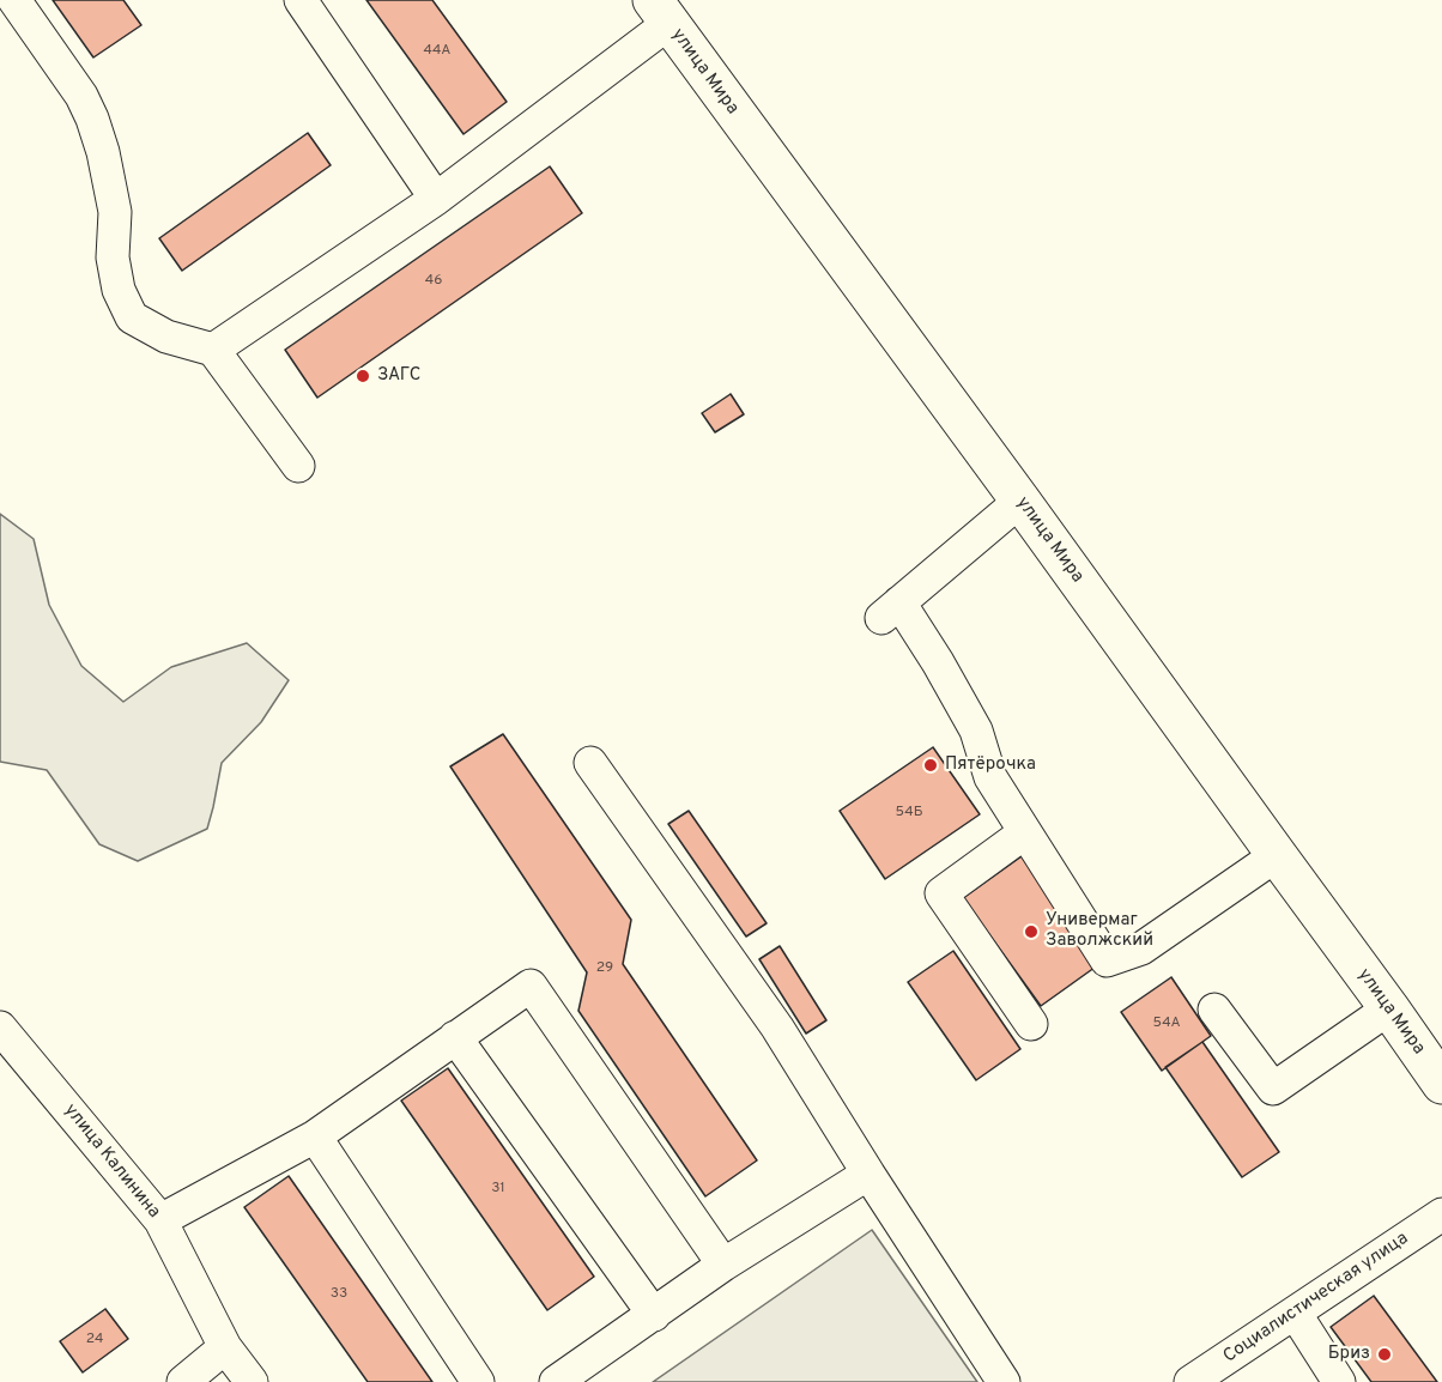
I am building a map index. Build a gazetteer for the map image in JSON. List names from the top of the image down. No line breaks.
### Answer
{"streets":{"main road":["улица Мира"],"street":["улица Калинина","Социалистическая улица"]},"places":["ЗАГС","Пятёрочка","Универмаг Заволжский","Бриз"],"house_numbers":["44А","46","54Б","29","54А","31","33","24"]}
